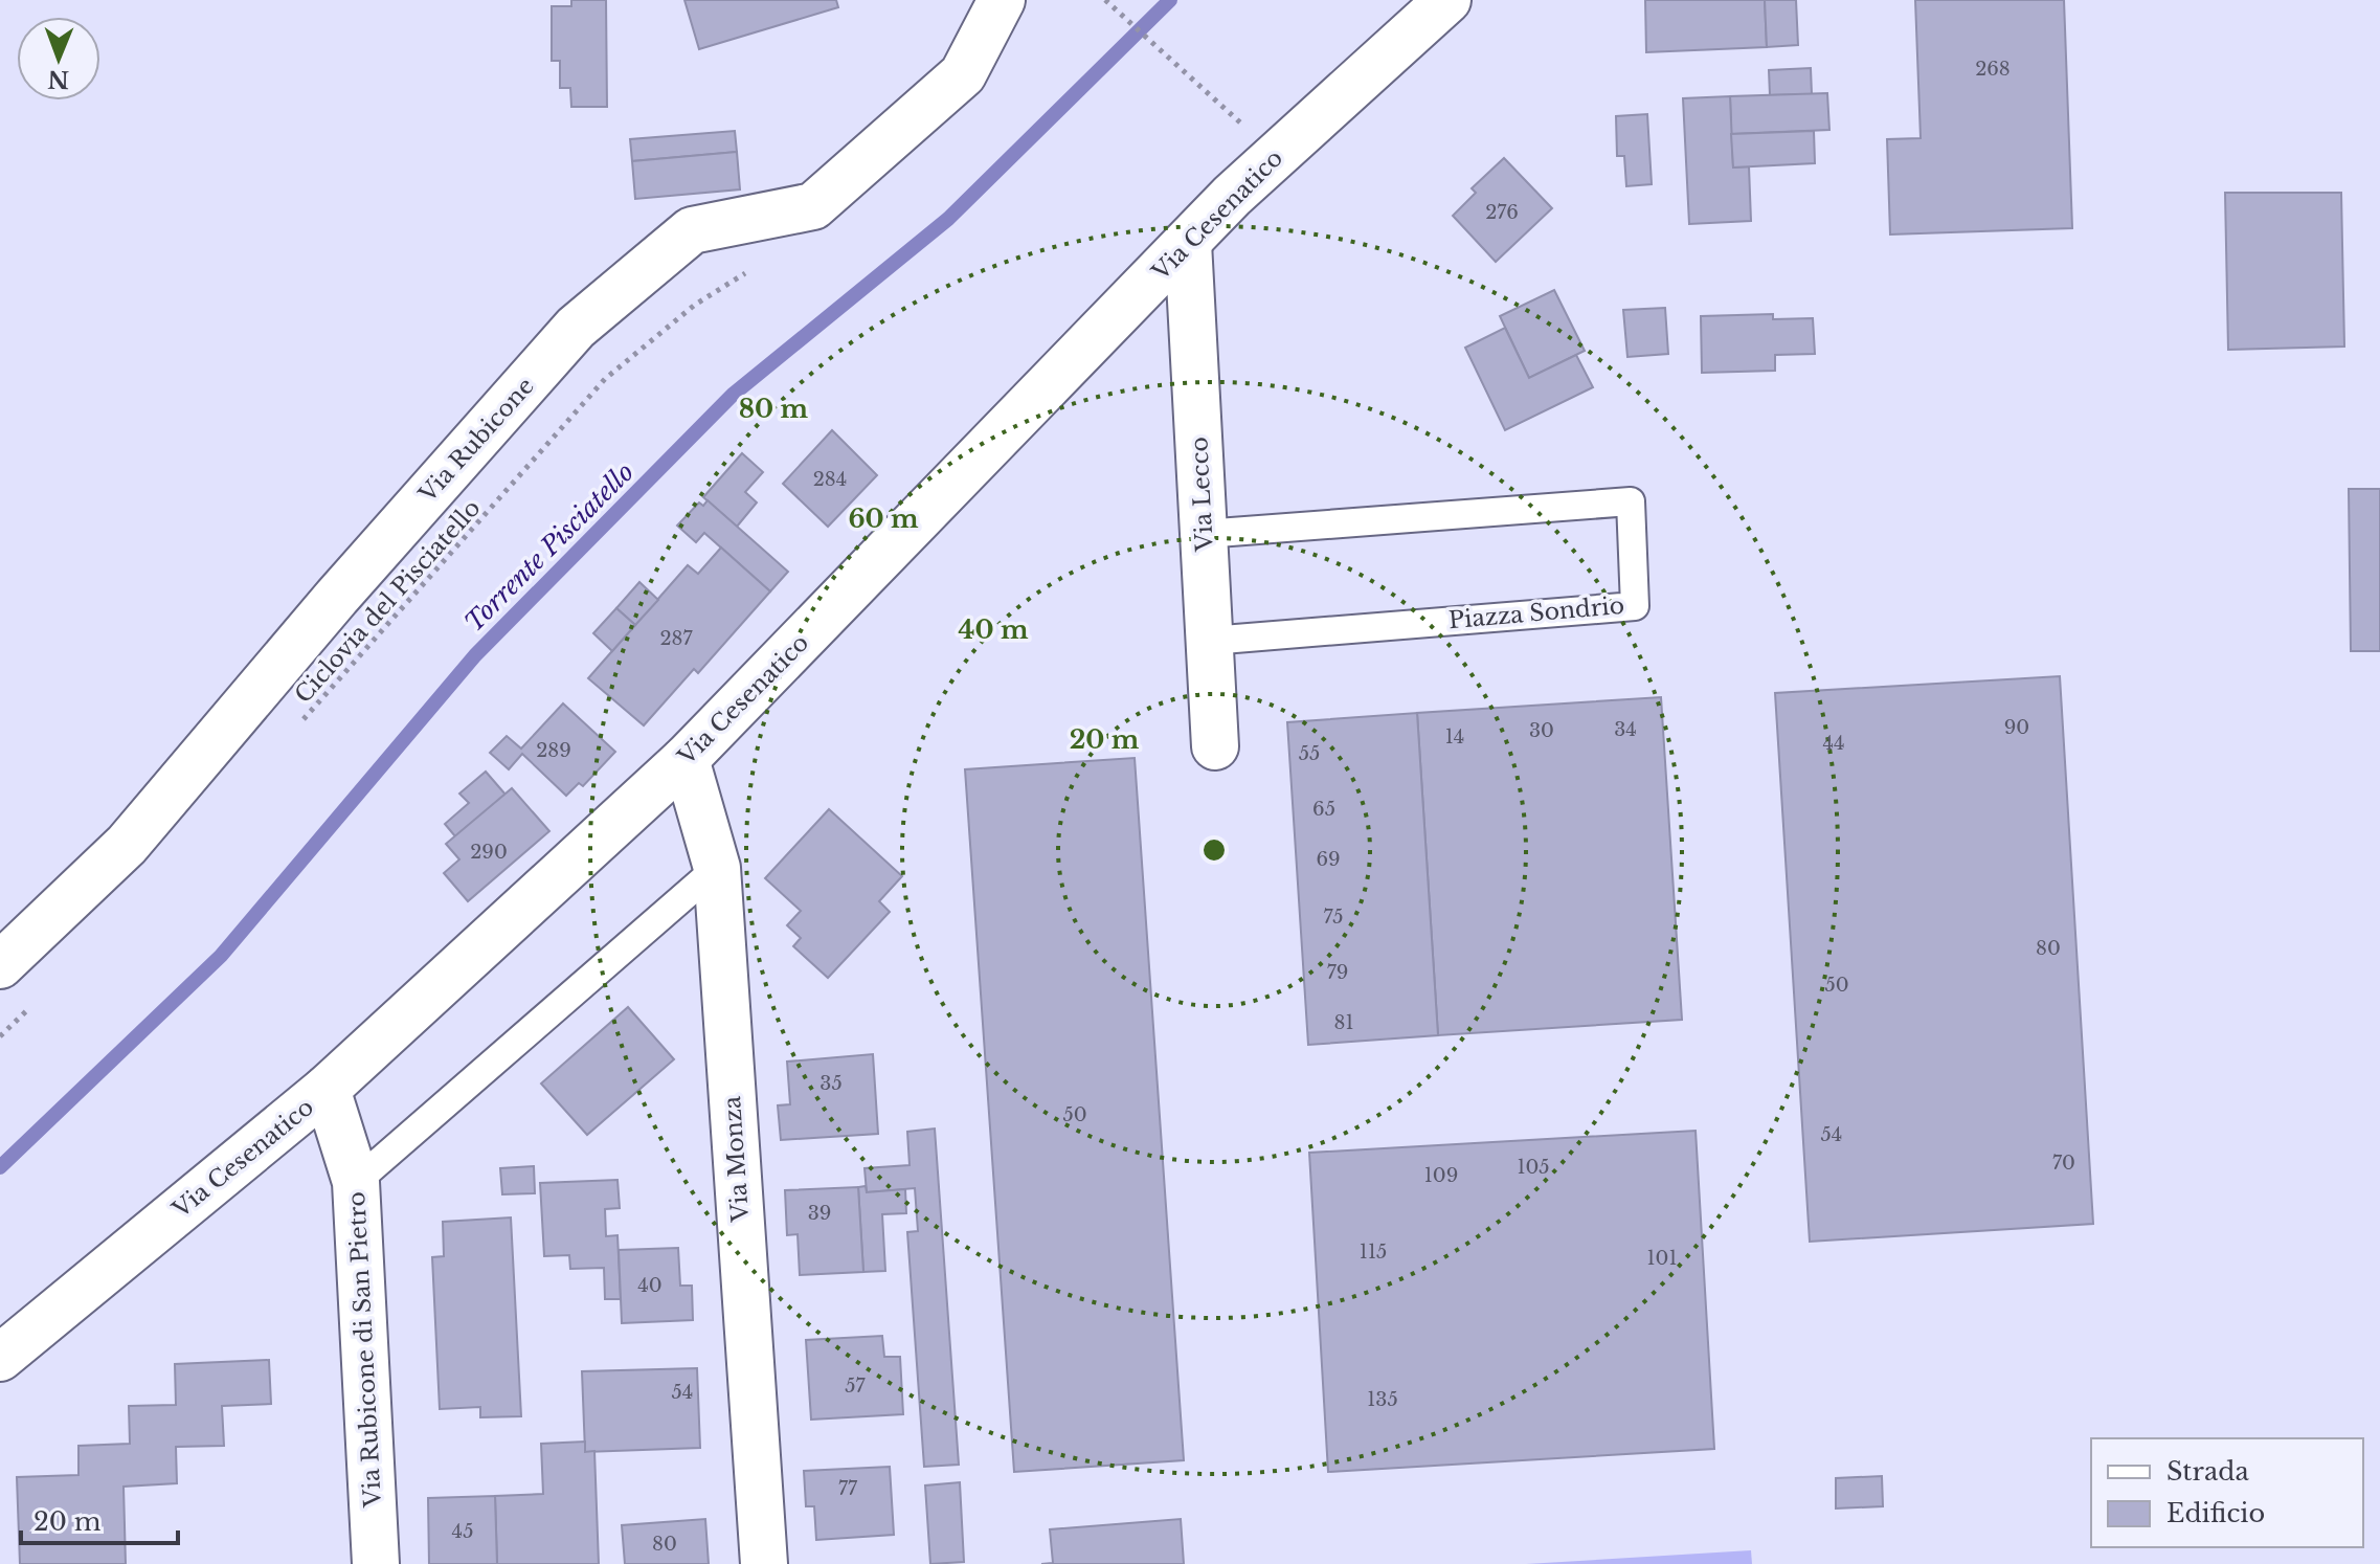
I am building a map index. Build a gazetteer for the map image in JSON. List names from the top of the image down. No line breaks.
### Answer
{"streets":{"street":["Via Cesenatico","Via Rubicone","Via Lecco","Via Monza","Via Rubicone di San Pietro"],"lane":["Piazza Sondrio"],"path":["Ciclovia del Pisciatello"]},"crossings":[["Via Cesenatico","Via Lecco"],["Via Cesenatico","Via Monza"],["Via Cesenatico","Via Rubicone di San Pietro"],["Via Lecco","Piazza Sondrio"]],"water":["Torrente Pisciatello"],"house_numbers":["268","276","284","287","90","34","30","14","44","289","55","65","290","69","75","80","79","50","81","35","50","54","70","105","109","39","115","101","40","57","54","135","77","45","80"],"legend":["Strada","Edificio"],"scale_bar":"20 m","north":"bottom","rings":["80 m","60 m","40 m","20 m"]}
